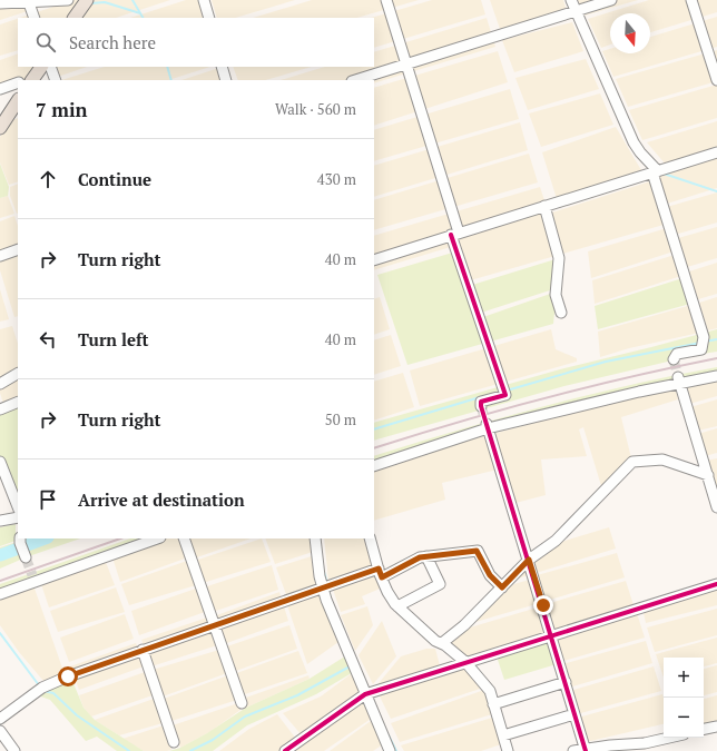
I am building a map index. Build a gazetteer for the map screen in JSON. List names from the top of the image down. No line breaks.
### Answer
{"north":"bottom","page":{"search":"Search here","heading":["7 min","Walk · 560 m"],"list":[["Continue","430 m"],["Turn right","40 m"],["Turn left","40 m"],["Turn right","50 m"],"Arrive at destination"],"map_buttons":["+","−"]}}
